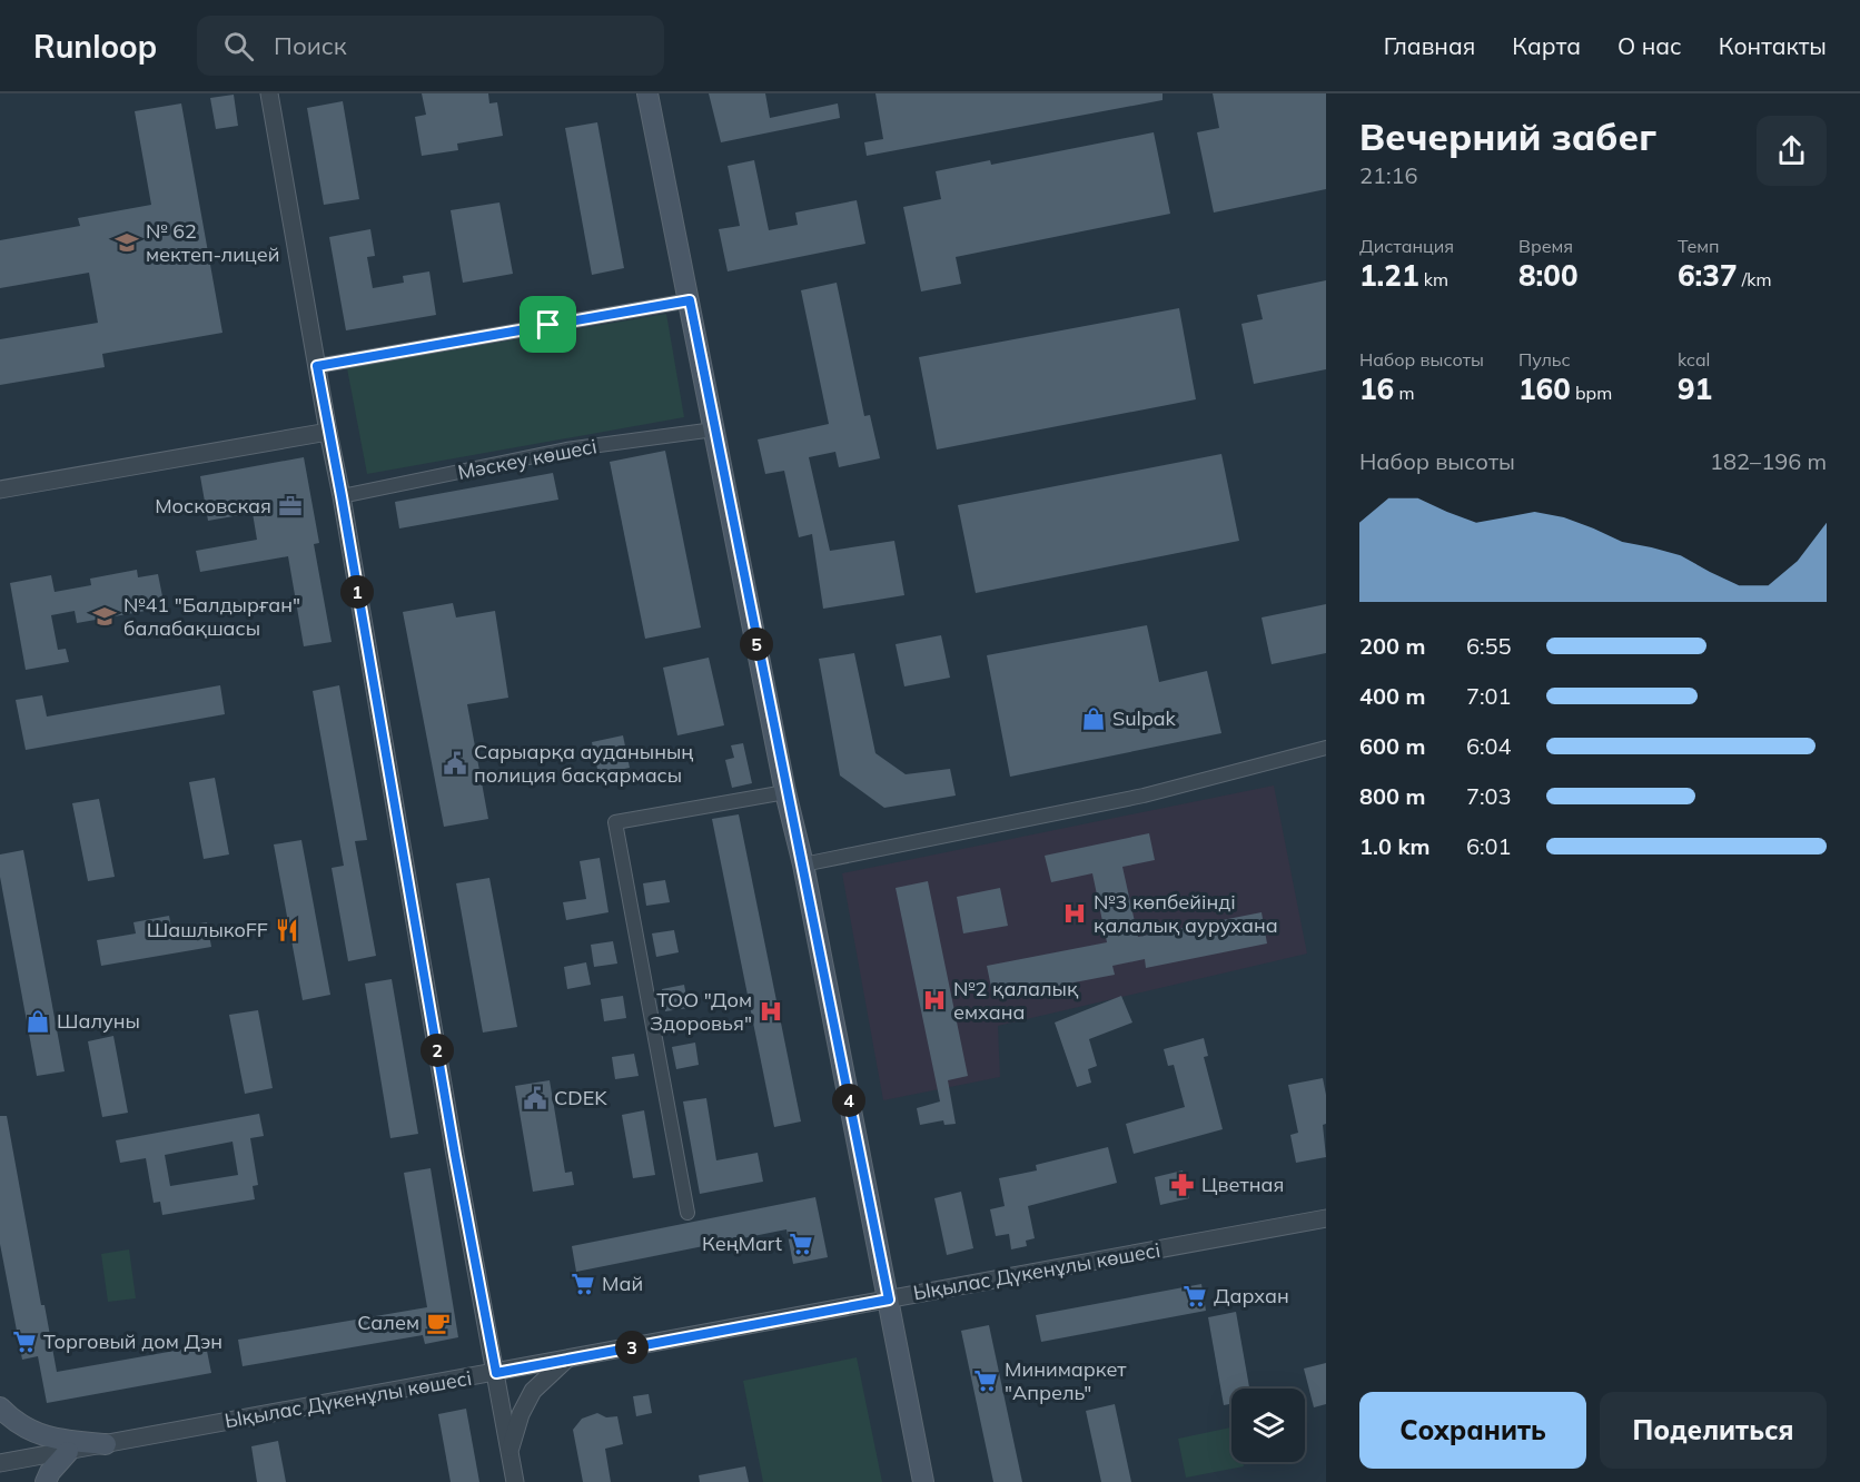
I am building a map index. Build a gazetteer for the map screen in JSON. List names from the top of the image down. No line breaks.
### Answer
{"streets":{"street":["Мәскеу көшесі","Ықылас Дүкенұлы көшесі"]},"places":{"school or university":["№ 62 мектеп-лицей","№41 \"Балдырған\" балабақшасы"],"office":["Московская"],"shop":["Sulpak","Шалуны"],"public building":["Сарыарқа ауданының полиция басқармасы","CDEK"],"hospital":["№3 көпбейінді қалалық аурухана","№2 қалалық емхана","ТОО \"Дом Здоровья\""],"restaurant":["ШашлыкoFF"],"pharmacy":["Цветная"],"supermarket":["КеңMart","Май","Дархан","Торговый дом Дэн","Минимаркет \"Апрель\""],"cafe":["Салем"]},"page":{"header":"Runloop","search":"Поиск","nav":["Главная","Карта","О нас","Контакты"],"heading":["Вечерний забег","21:16"],"stats":[["Дистанция","1.21 km"],["Время","8:00"],["Темп","6:37 /km"],["Набор высоты","16 m"],["Пульс","160 bpm"],["kcal","91"]],"chart":["Набор высоты","182–196 m"],"pins":["1","5","2","4","3"],"list":[{"name":"200 m","note":"6:55"},{"name":"400 m","note":"7:01"},{"name":"600 m","note":"6:04"},{"name":"800 m","note":"7:03"},{"name":"1.0 km","note":"6:01"}],"buttons":["Сохранить","Поделиться"]}}
